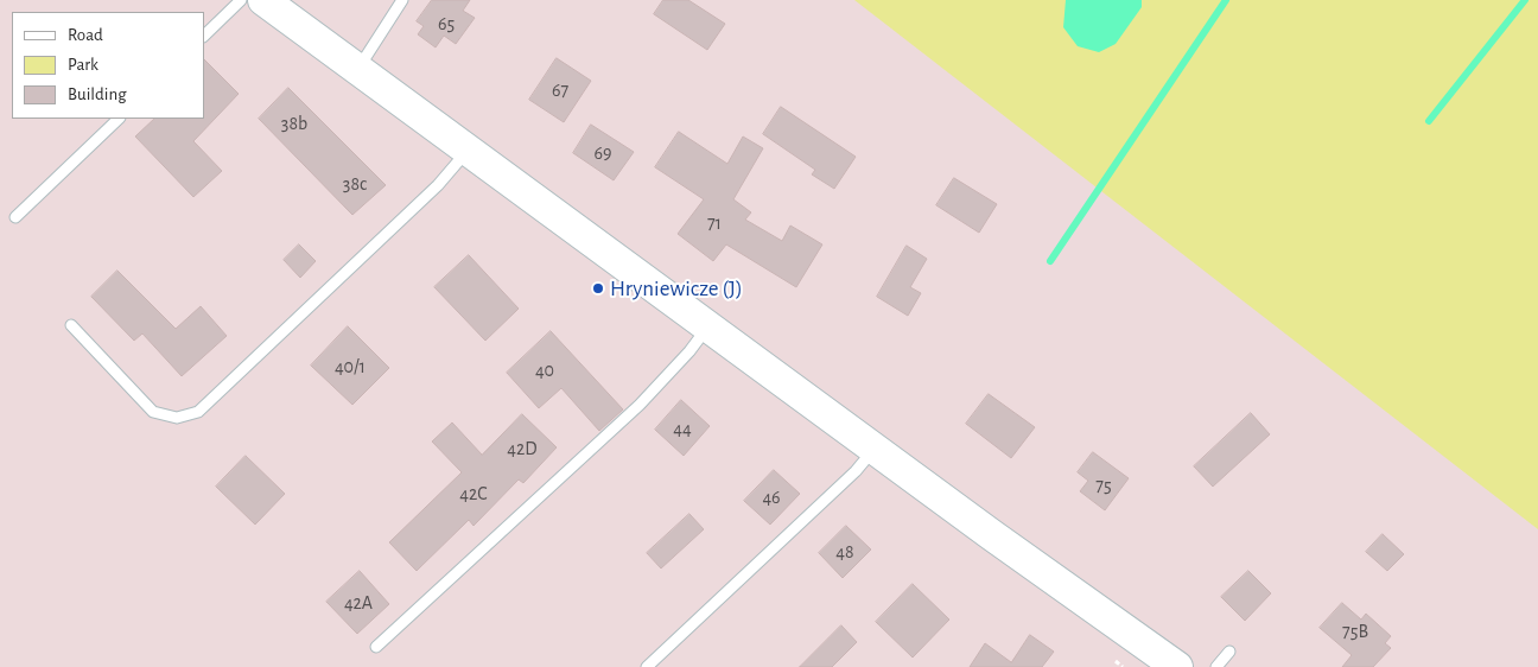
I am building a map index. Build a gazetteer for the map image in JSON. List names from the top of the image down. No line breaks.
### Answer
{"places":["Hryniewicze (J)"],"house_numbers":["65","67","38b","69","38c","71","40/1","40","44","42D","75","42C","46","48","42A","75B"],"legend":["Road","Park","Building"]}
